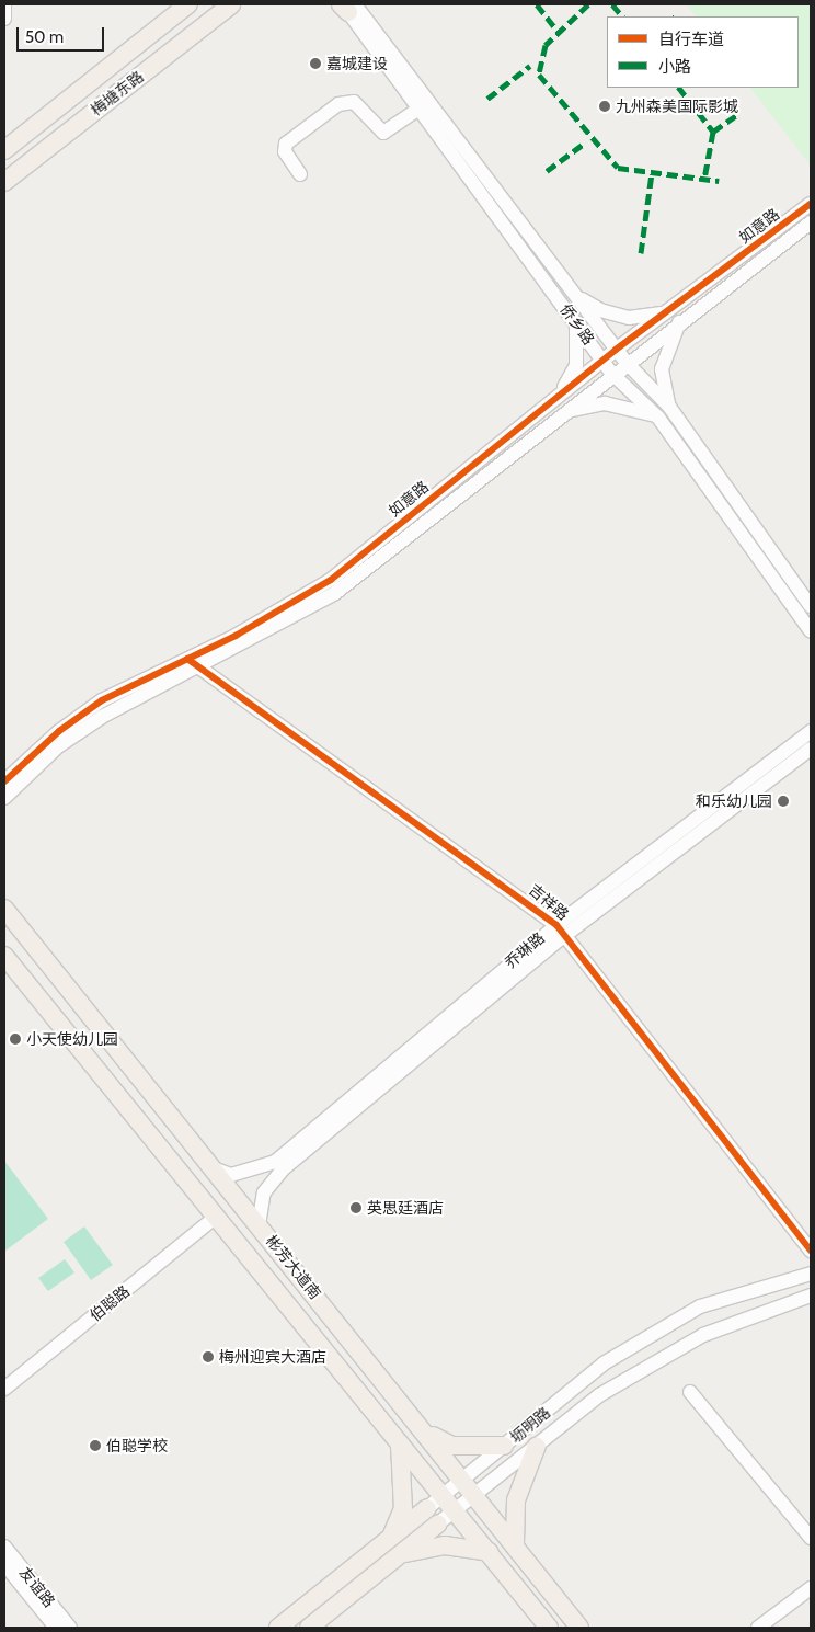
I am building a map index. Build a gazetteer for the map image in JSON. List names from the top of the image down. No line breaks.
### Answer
{"streets":{"main road":["梅塘东路","彬芳大道南","坜明路"],"street":["如意路","侨乡路","吉祥路","乔琳路","伯聪路","友谊路"]},"crossings":[["如意路","侨乡路"],["如意路","吉祥路"],["吉祥路","乔琳路"],["彬芳大道南","伯聪路"],["彬芳大道南","坜明路"]],"places":["嘉城建设","九州森美国际影城","和乐幼儿园","小天使幼儿园","英思廷酒店","梅州迎宾大酒店","伯聪学校"],"legend":["自行车道","小路"],"scale_bar":"50 m"}
